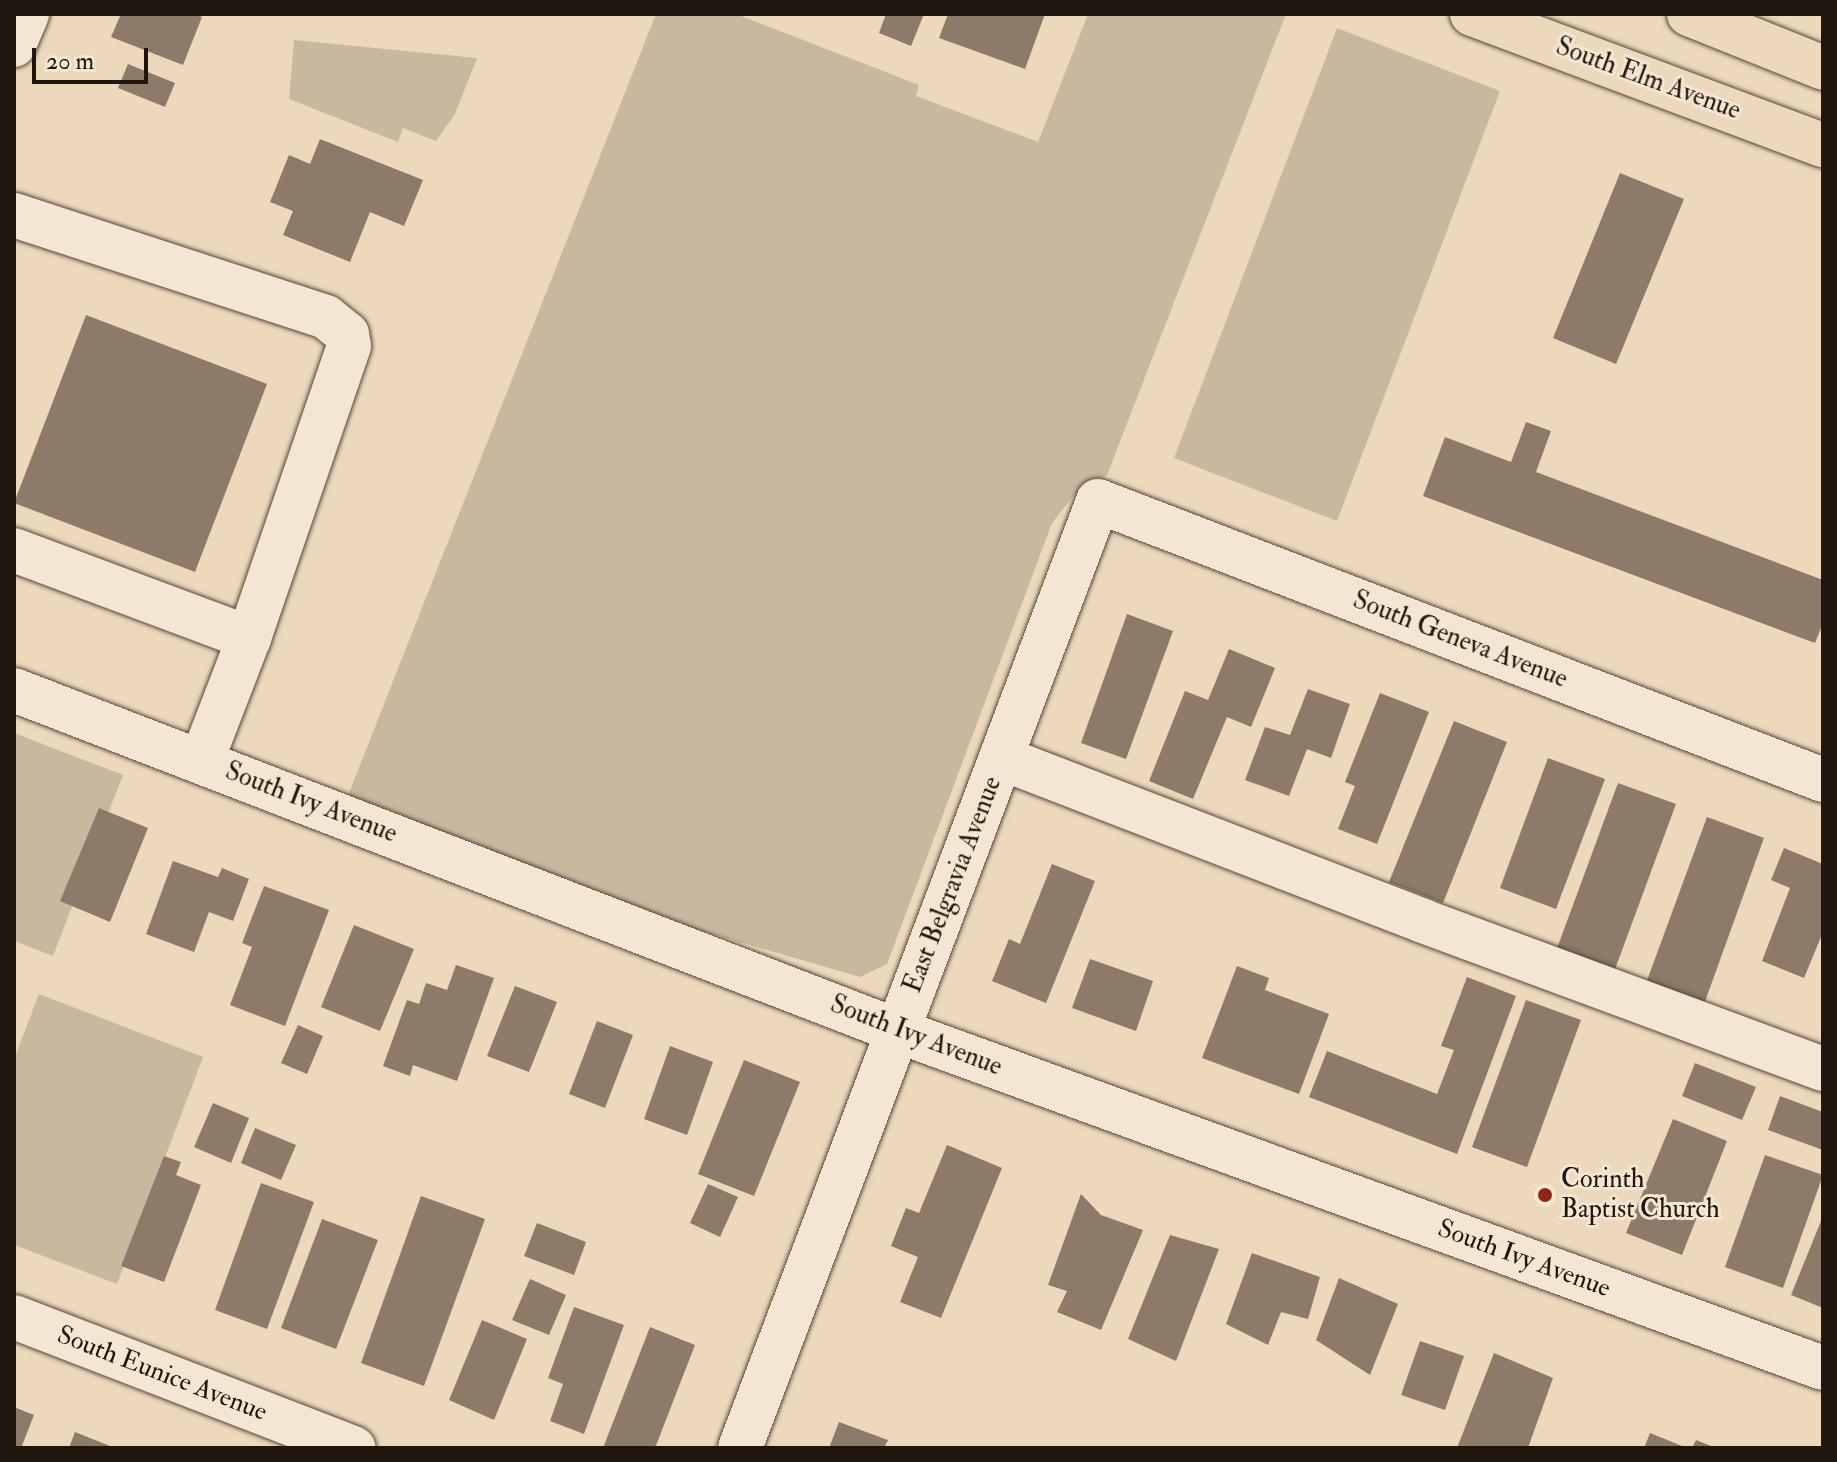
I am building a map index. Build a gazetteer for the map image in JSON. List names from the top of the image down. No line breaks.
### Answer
{"streets":{"main road":["South Elm Avenue"],"street":["South Geneva Avenue","South Ivy Avenue","East Belgravia Avenue","South Eunice Avenue"]},"crossings":[["South Geneva Avenue","East Belgravia Avenue"],["South Ivy Avenue","East Belgravia Avenue"]],"places":["Corinth Baptist Church"],"scale_bar":"20 m"}
